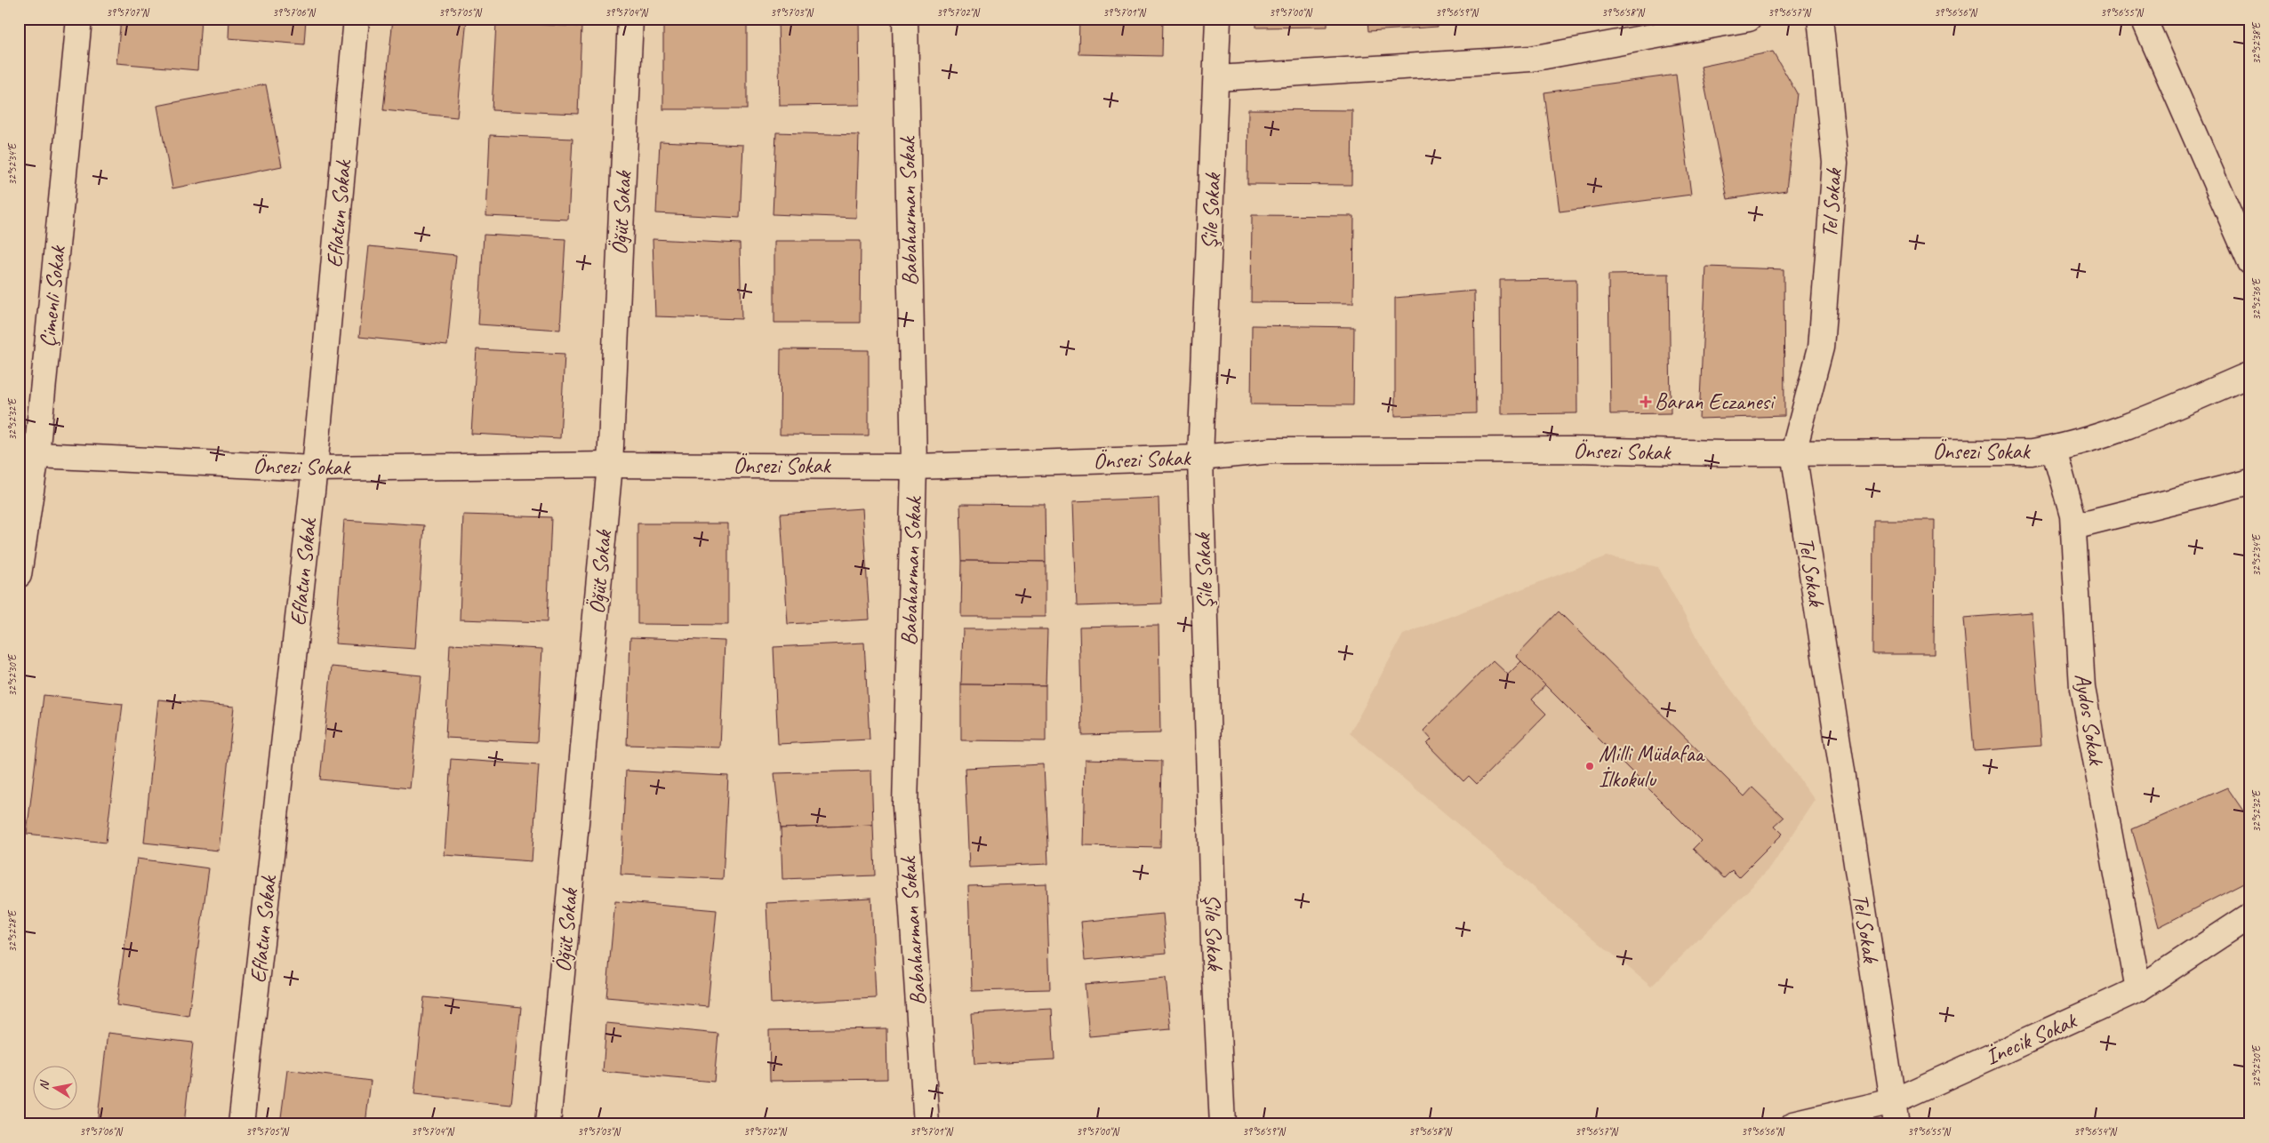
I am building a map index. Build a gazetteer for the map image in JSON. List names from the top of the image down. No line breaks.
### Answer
{"streets":{"street":["Tel Sokak","Babaharman Sokak","Şile Sokak","Öğüt Sokak","Eflatun Sokak","Çimenli Sokak","Önsezi Sokak","Aydos Sokak","İnecik Sokak"]},"crossings":[["Tel Sokak","Önsezi Sokak"],["Tel Sokak","İnecik Sokak"],["Babaharman Sokak","Önsezi Sokak"],["Şile Sokak","Önsezi Sokak"],["Öğüt Sokak","Önsezi Sokak"],["Eflatun Sokak","Önsezi Sokak"],["Çimenli Sokak","Önsezi Sokak"],["Önsezi Sokak","Aydos Sokak"],["Aydos Sokak","İnecik Sokak"]],"places":{"health":["Baran Eczanesi"],"other":["Milli Müdafaa İlkokulu"]},"north":"left","coordinates":["39°57'07\"N","39°57'06\"N","39°57'05\"N","39°57'04\"N","39°57'03\"N","39°57'02\"N","39°57'01\"N","39°57'00\"N","39°56'59\"N","39°56'58\"N","39°56'57\"N","39°56'56\"N","39°56'55\"N","32°52'38\"E","32°52'34\"E","32°52'36\"E","32°52'32\"E","32°52'30\"E","32°52'28\"E","39°56'54\"N"]}
